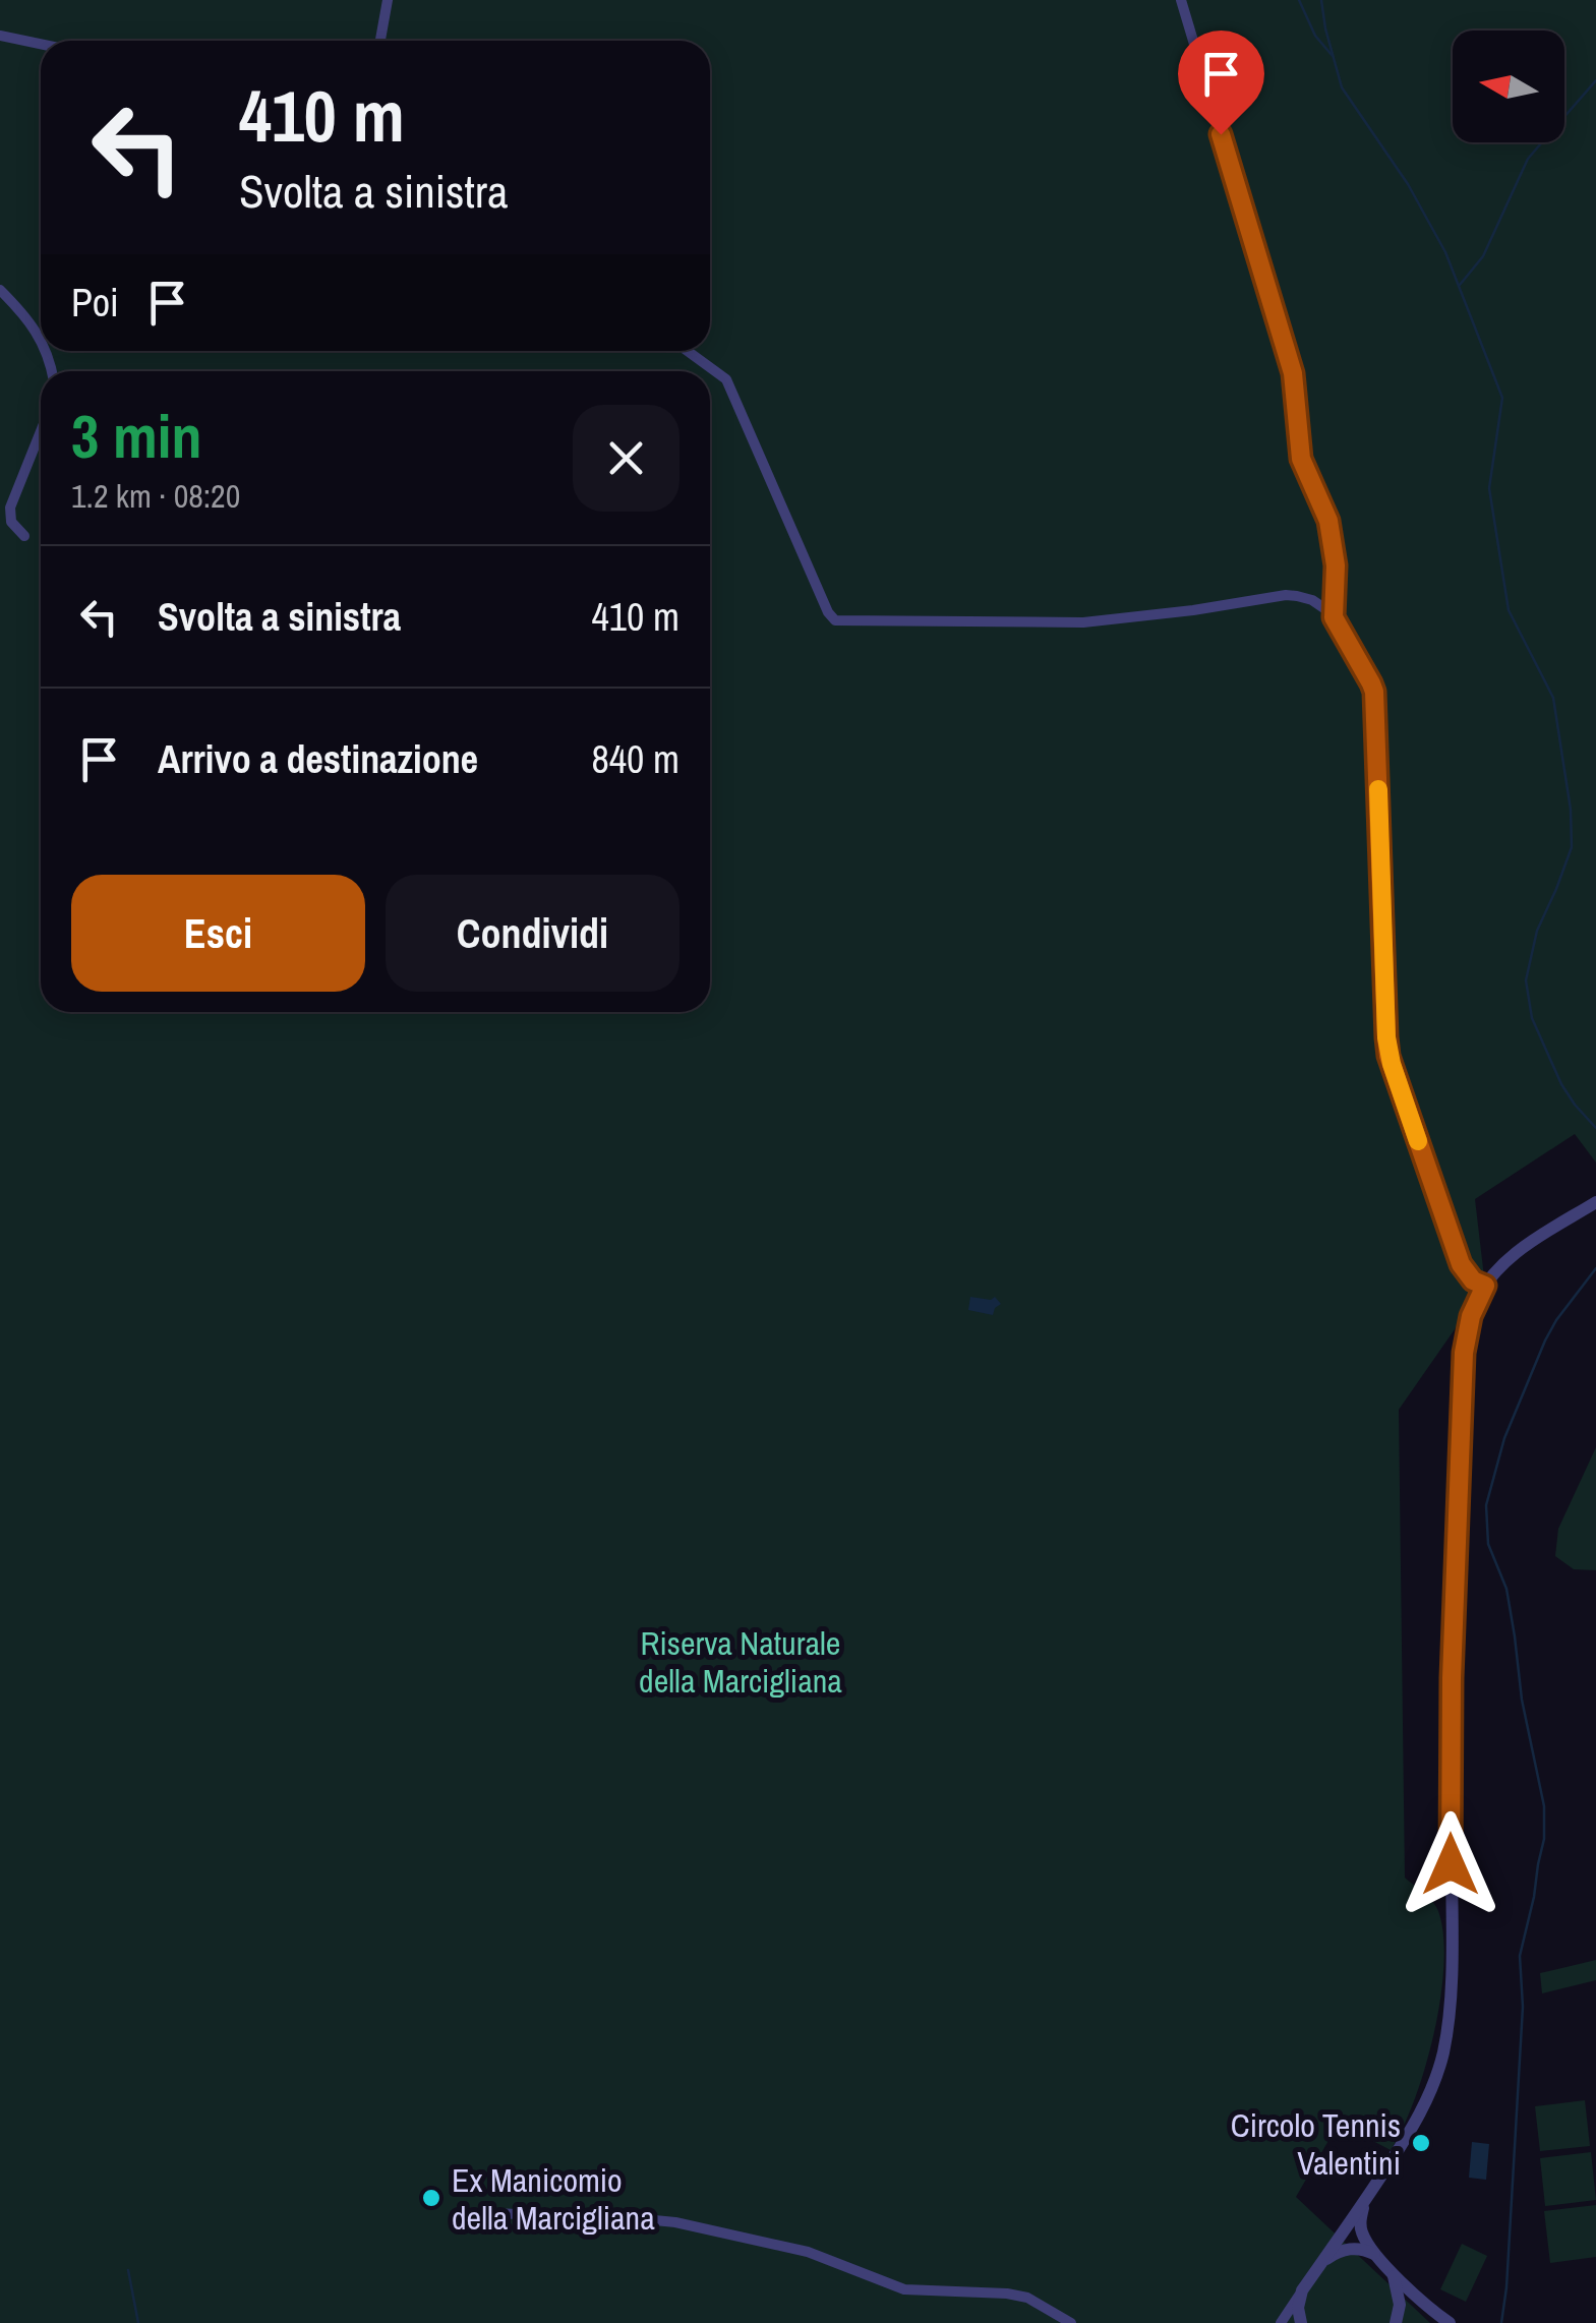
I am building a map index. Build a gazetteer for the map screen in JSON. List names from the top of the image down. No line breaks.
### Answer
{"parks":["Riserva Naturale della Marcigliana"],"places":["Circolo Tennis Valentini","Ex Manicomio della Marcigliana"],"north":"left","page":{"turn":["410 m","Svolta a sinistra"],"then":"Poi","heading":["3 min","1.2 km · 08:20"],"list":[{"name":"Svolta a sinistra","value":"410 m"},{"name":"Arrivo a destinazione","value":"840 m"}],"buttons":["Esci","Condividi"]}}
